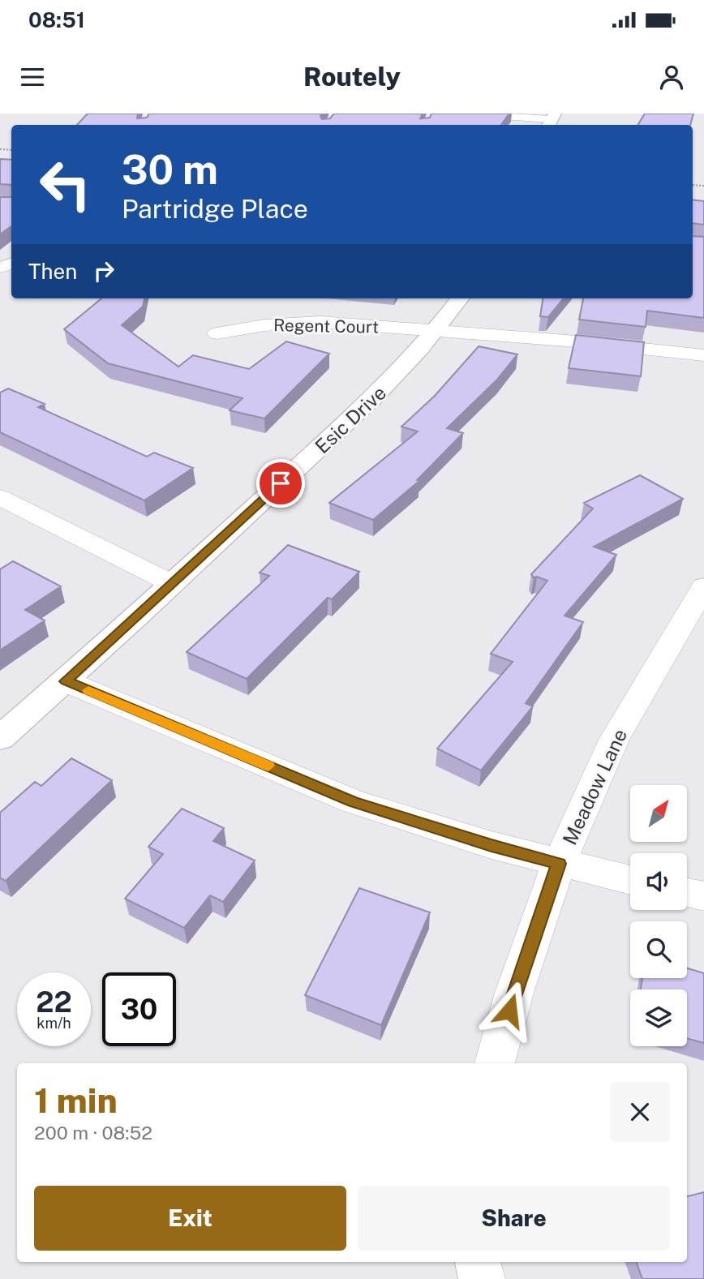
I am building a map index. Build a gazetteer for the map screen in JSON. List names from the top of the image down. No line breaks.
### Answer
{"streets":{"street":["Regent Court","Esic Drive","Meadow Lane"]},"crossings":[["Regent Court","Esic Drive"]],"north":"top right","page":{"status":"08:51","header":"Routely","turn":["30 m","Partridge Place"],"then":"Then","speed":"22 km/h","limit":"30","heading":["1 min","200 m · 08:52"],"buttons":["Exit","Share"]}}
